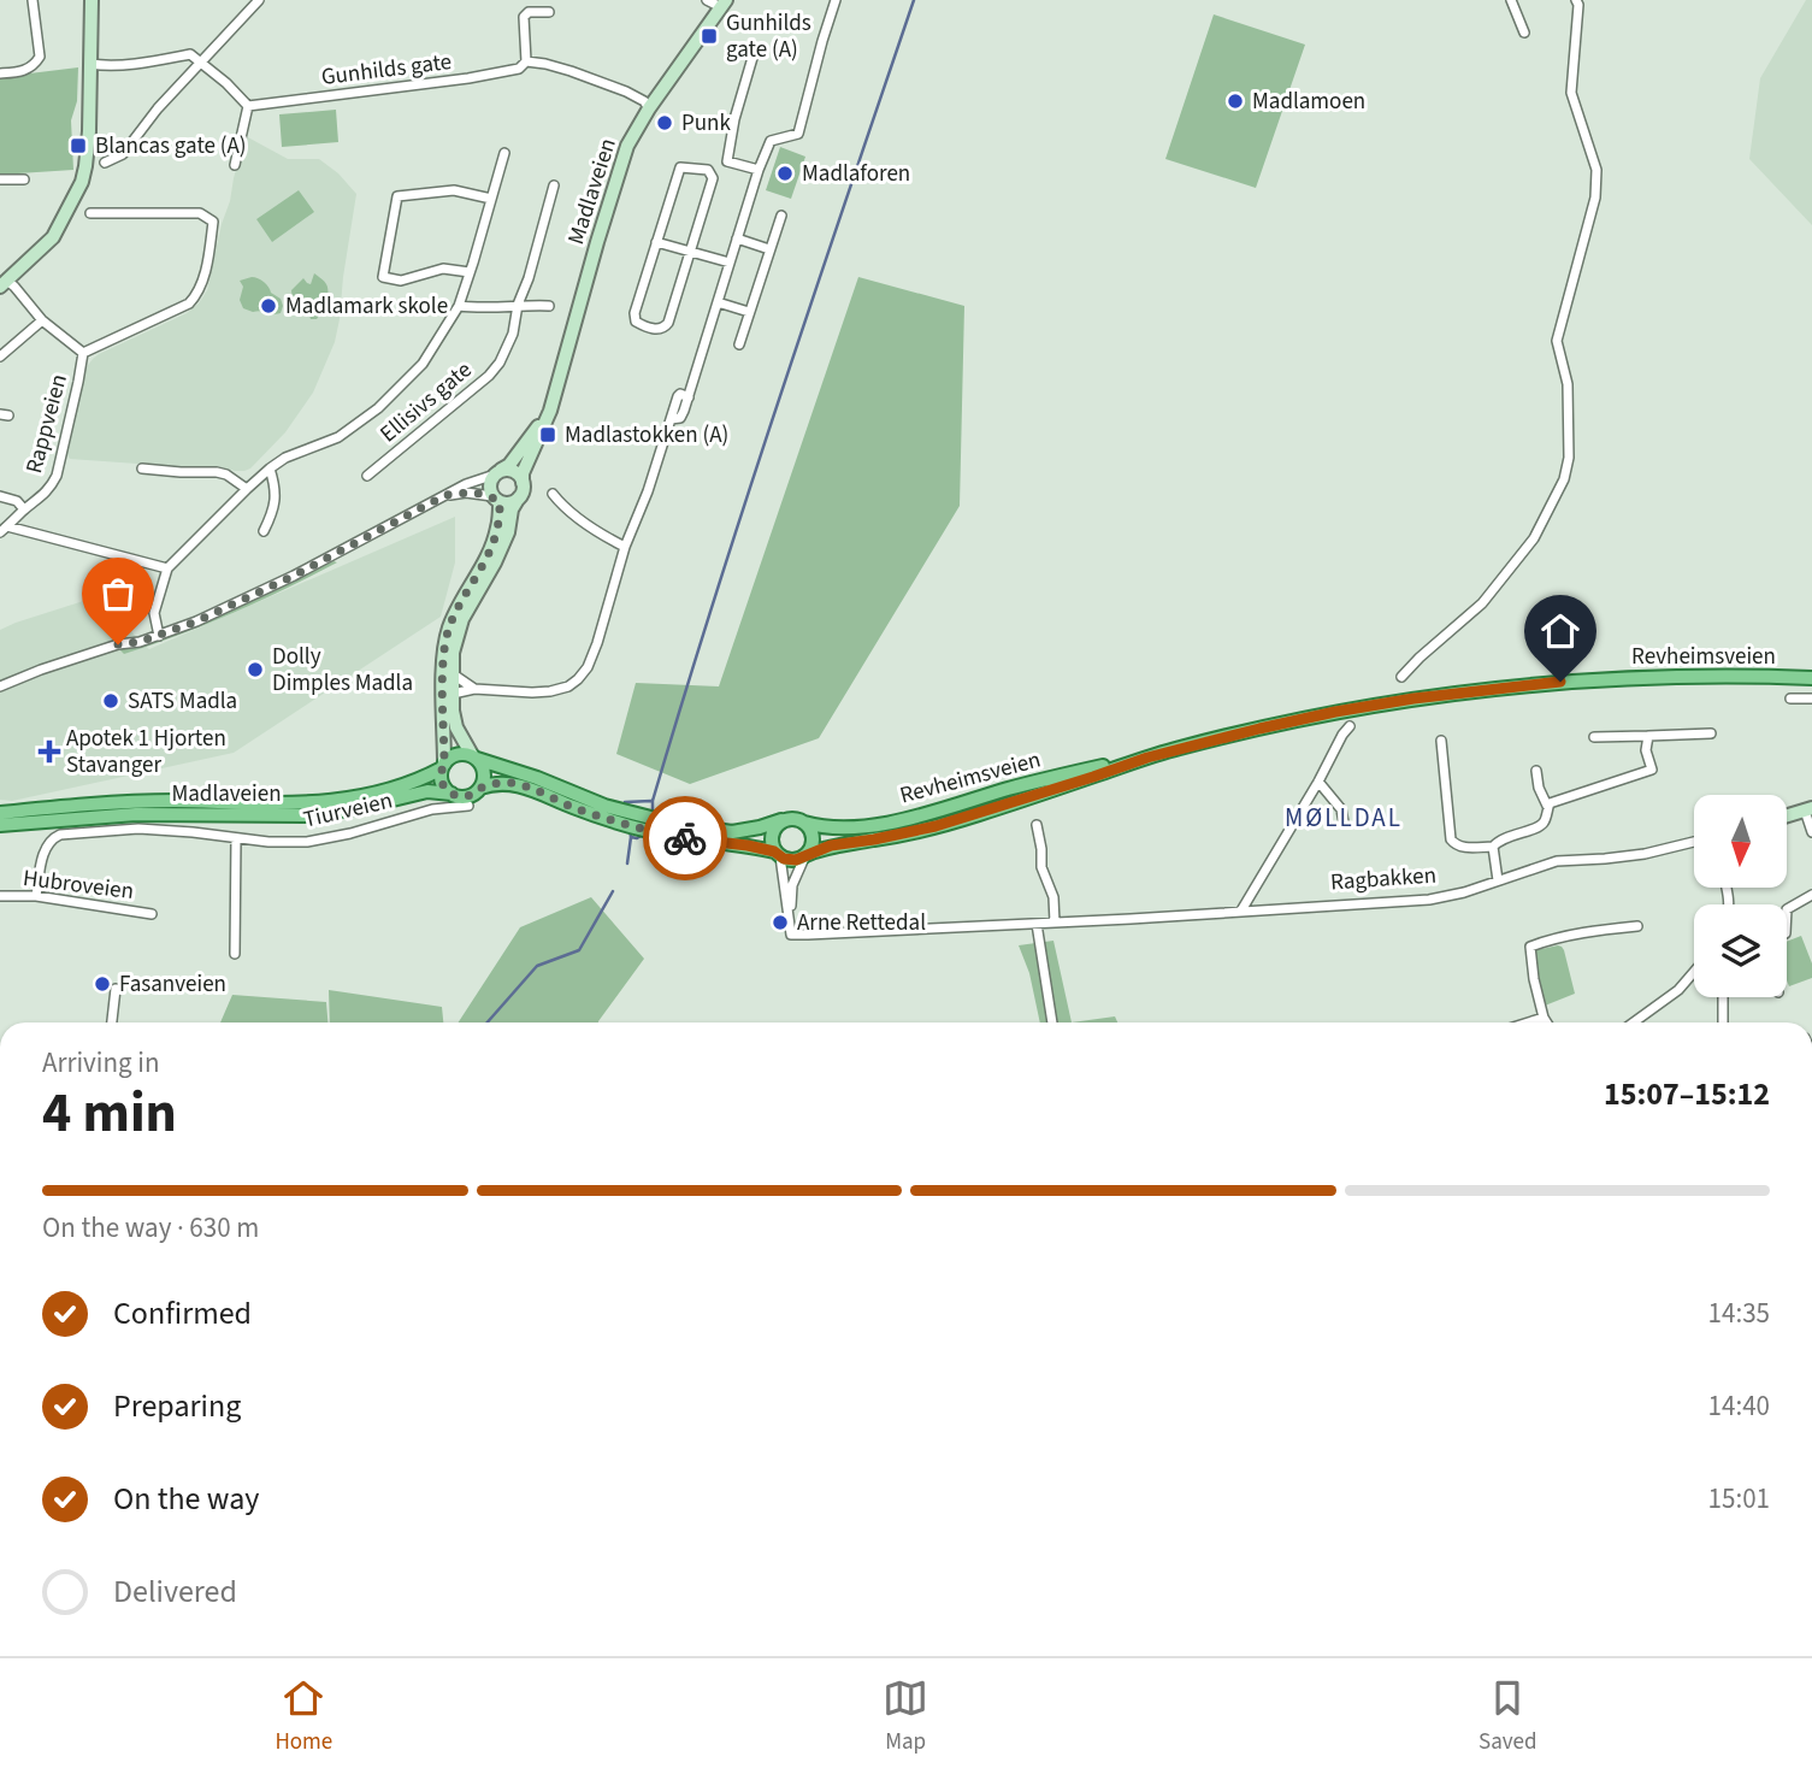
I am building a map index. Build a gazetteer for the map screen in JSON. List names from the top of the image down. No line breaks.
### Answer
{"streets":{"main road":["Madlaveien","Revheimsveien"],"street":["Gunhilds gate","Ellisivs gate","Rappveien","Tiurveien","Ragbakken","Hubroveien"]},"crossings":[["Gunhilds gate","Madlaveien"],["Tiurveien","Hubroveien"]],"districts":["MØLLDAL"],"places":{"transit":["Gunhilds gate (A)","Blancas gate (A)","Madlastokken (A)"],"other":["Madlamoen","Punk","Madlaforen","Madlamark skole","Dolly Dimples Madla","SATS Madla","Arne Rettedal","Fasanveien"],"health":["Apotek 1 Hjorten Stavanger"]},"north":"bottom","page":{"heading":["4 min","Arriving in","15:07–15:12"],"bar":"On the way · 630 m","list":[["Confirmed","14:35"],["Preparing","14:40"],["On the way","15:01"],"Delivered"],"tabs":["Home","Map","Saved"]}}
